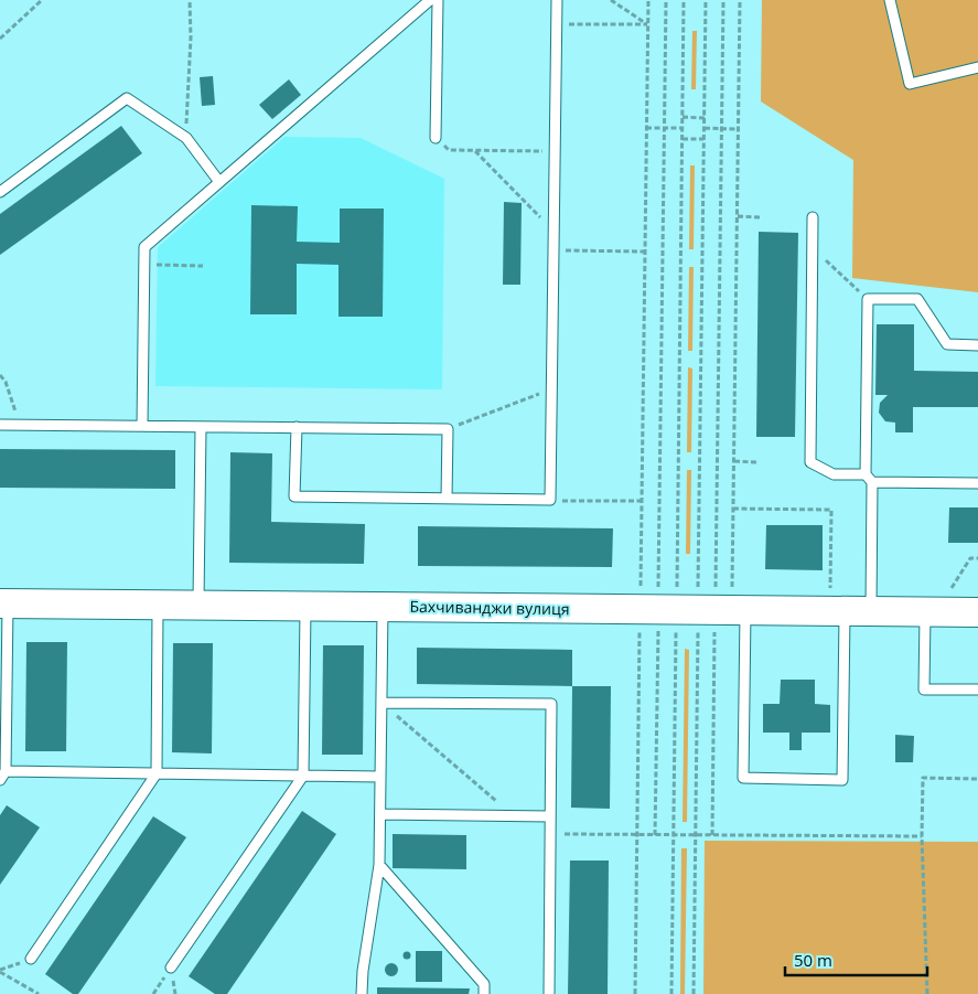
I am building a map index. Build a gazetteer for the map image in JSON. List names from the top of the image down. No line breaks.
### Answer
{"streets":{"street":["Бахчиванджи вулиця"]},"scale_bar":"50 m"}
